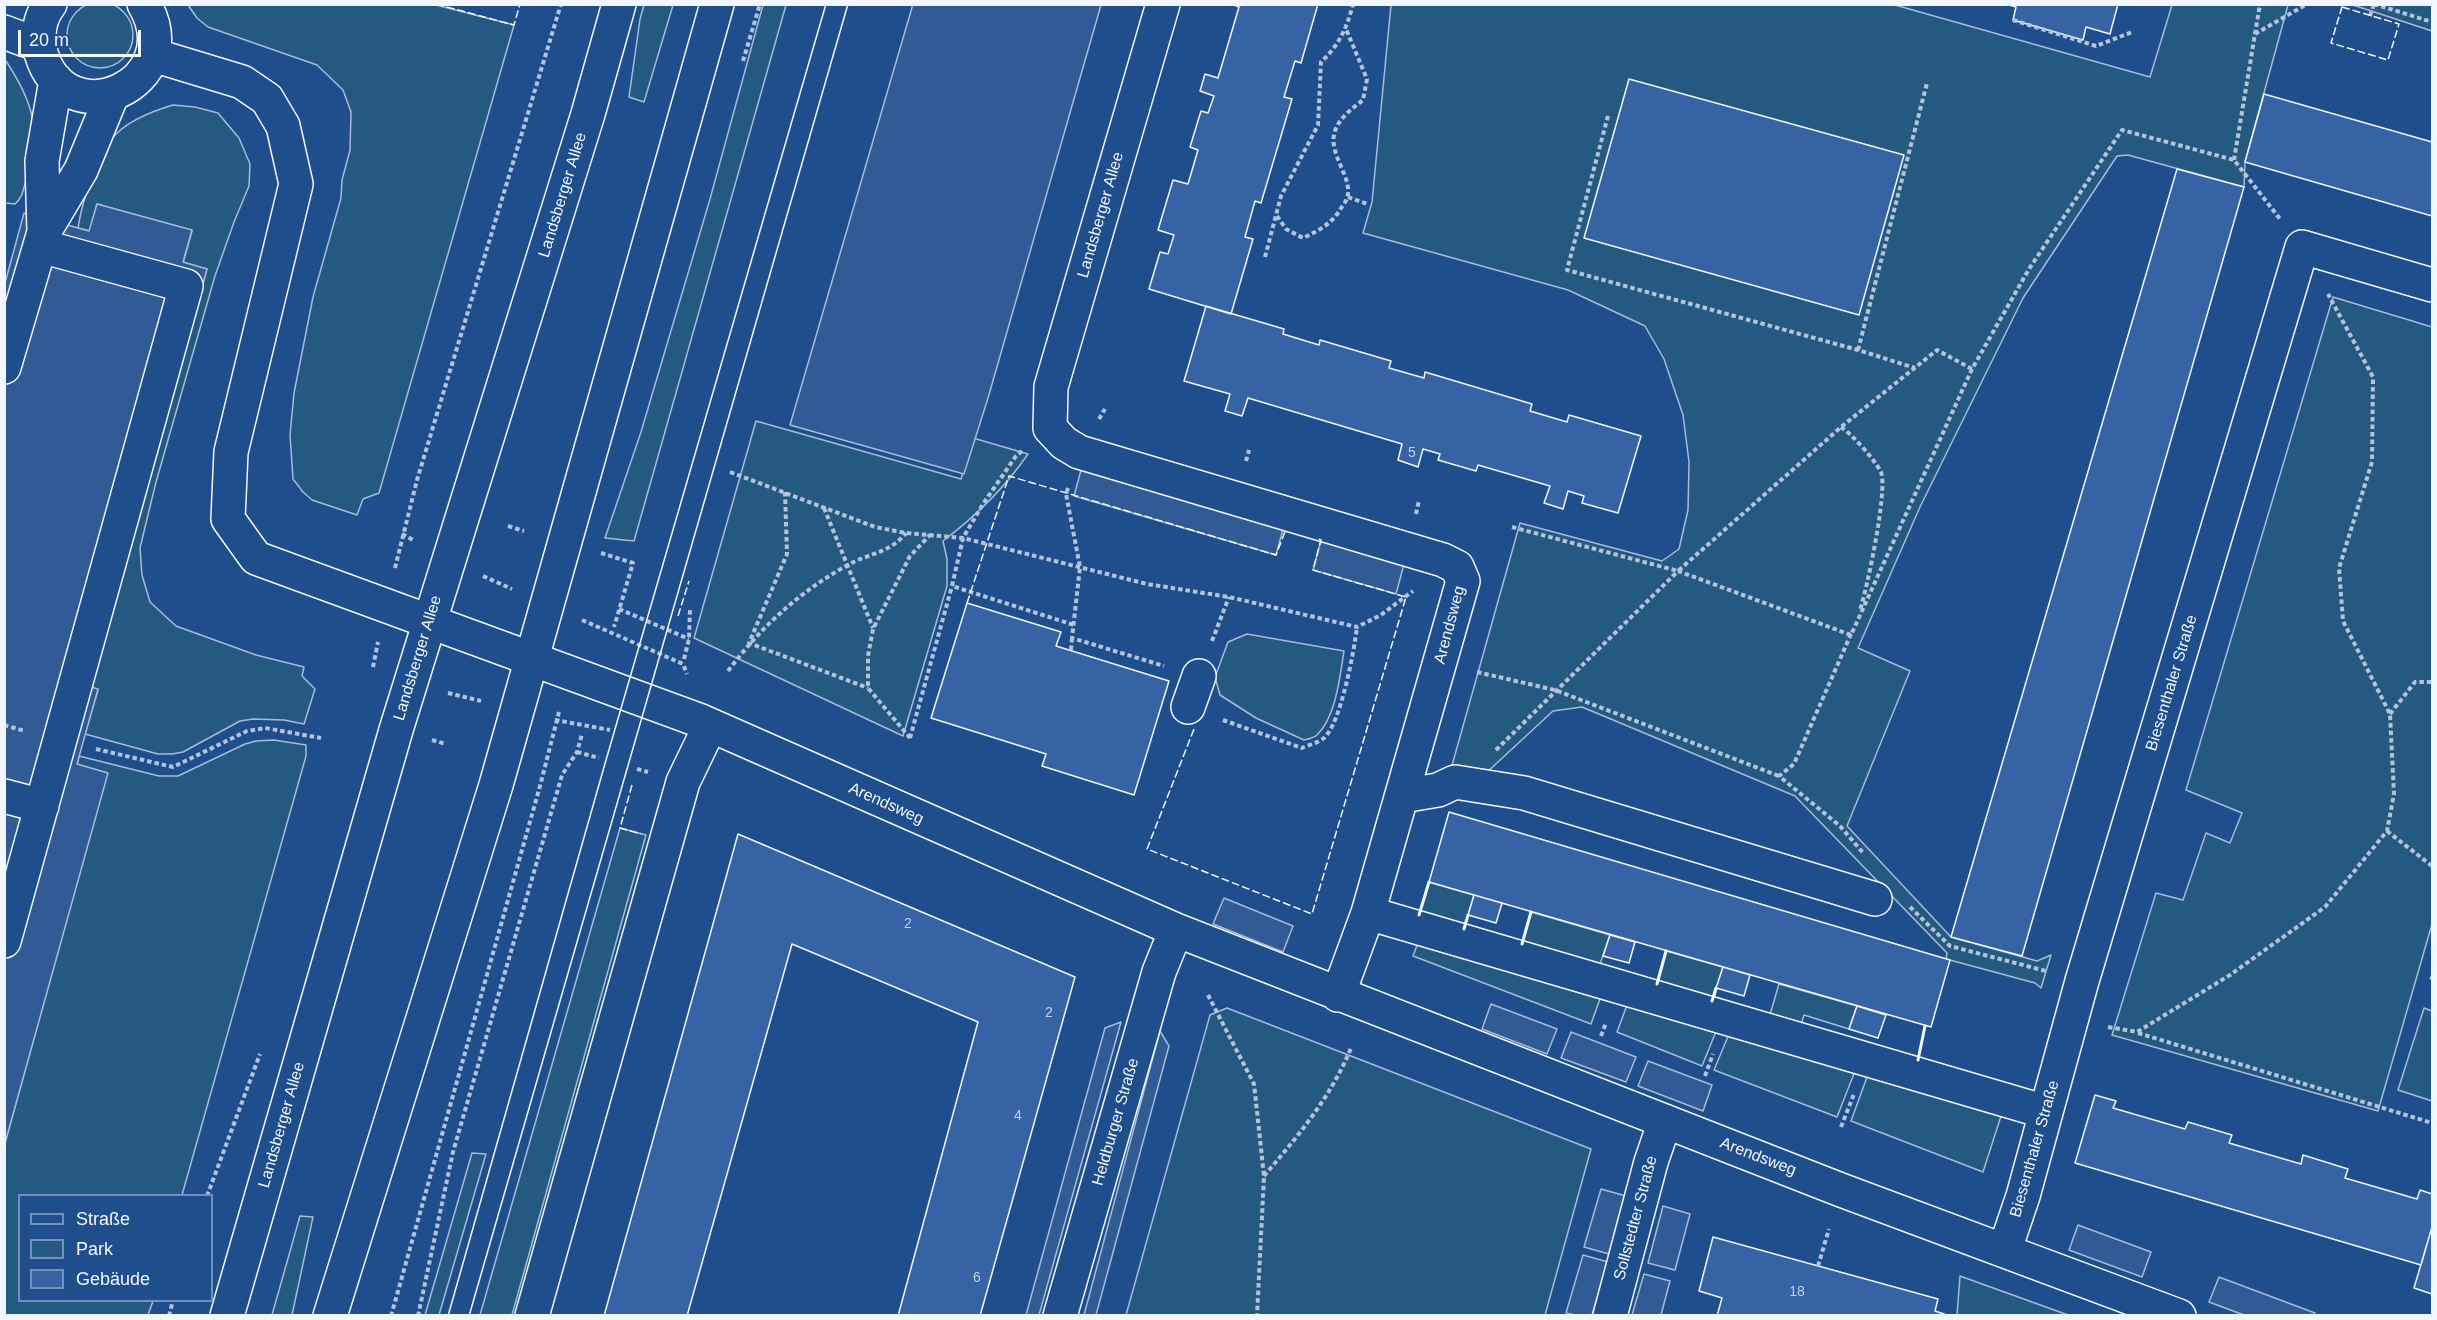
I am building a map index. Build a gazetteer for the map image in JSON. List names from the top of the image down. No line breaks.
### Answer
{"streets":{"street":["Landsberger Allee","Arendsweg","Biesenthaler Straße","Heldburger Straße","Sollstedter Straße"]},"crossings":[["Landsberger Allee","Arendsweg"],["Arendsweg","Biesenthaler Straße"],["Arendsweg","Heldburger Straße"],["Arendsweg","Sollstedter Straße"]],"house_numbers":["5","2","2","4","6","18"],"legend":["Straße","Park","Gebäude"],"scale_bar":"20 m"}
